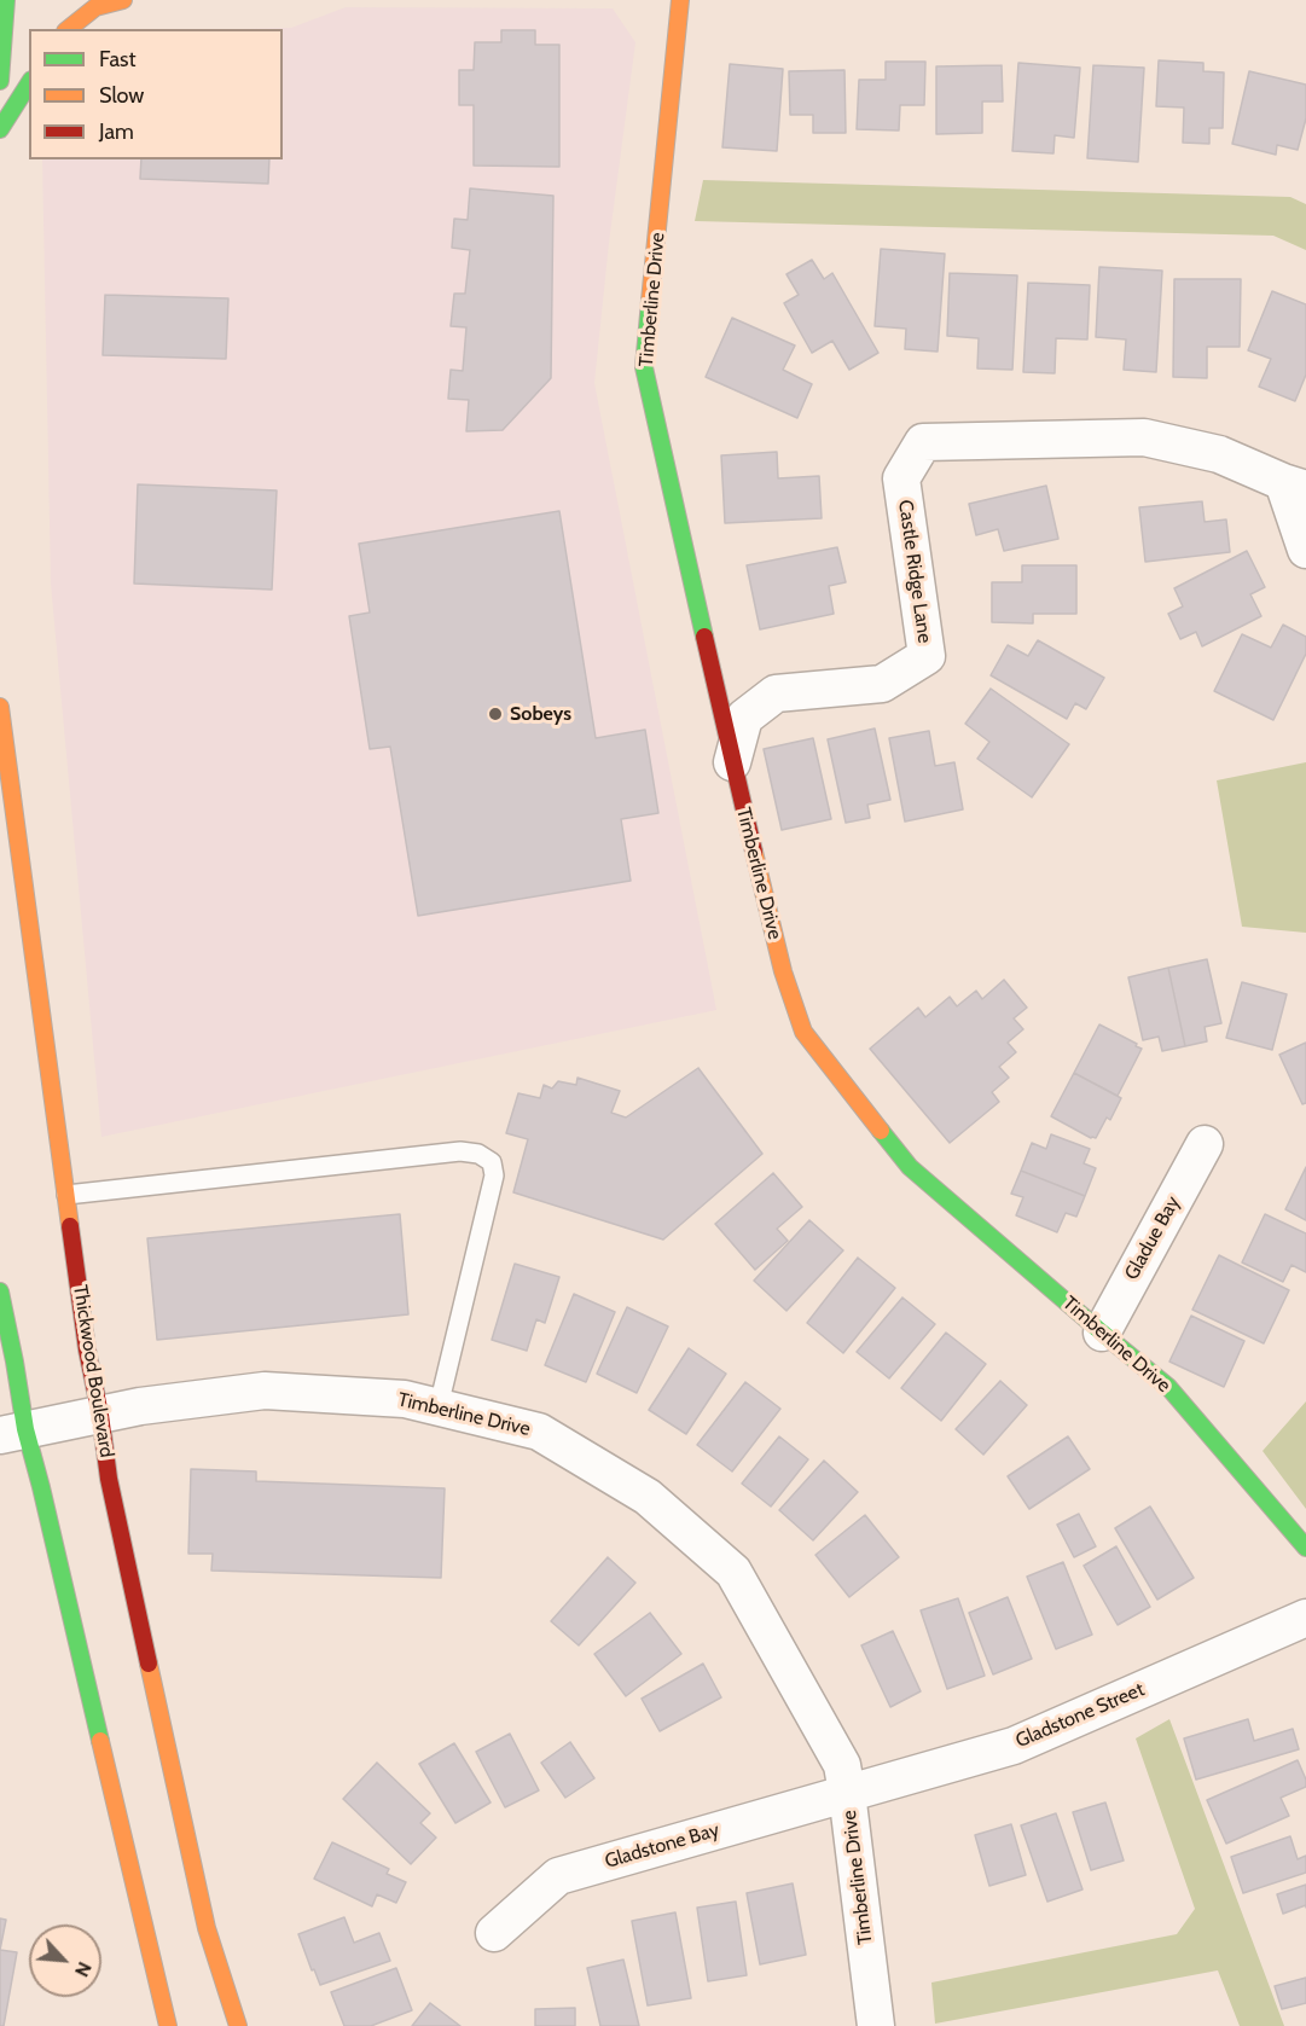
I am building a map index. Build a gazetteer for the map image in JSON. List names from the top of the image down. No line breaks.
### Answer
{"streets":{"main road":["Timberline Drive","Thickwood Boulevard"],"street":["Castle Ridge Lane","Gladue Bay","Gladstone Street","Gladstone Bay"]},"crossings":[["Timberline Drive","Castle Ridge Lane"],["Timberline Drive","Gladue Bay"],["Timberline Drive","Thickwood Boulevard"],["Timberline Drive","Gladstone Street"],["Timberline Drive","Gladstone Bay"],["Gladstone Street","Gladstone Bay"]],"places":["Sobeys"],"legend":["Fast","Slow","Jam"],"north":"bottom right"}
